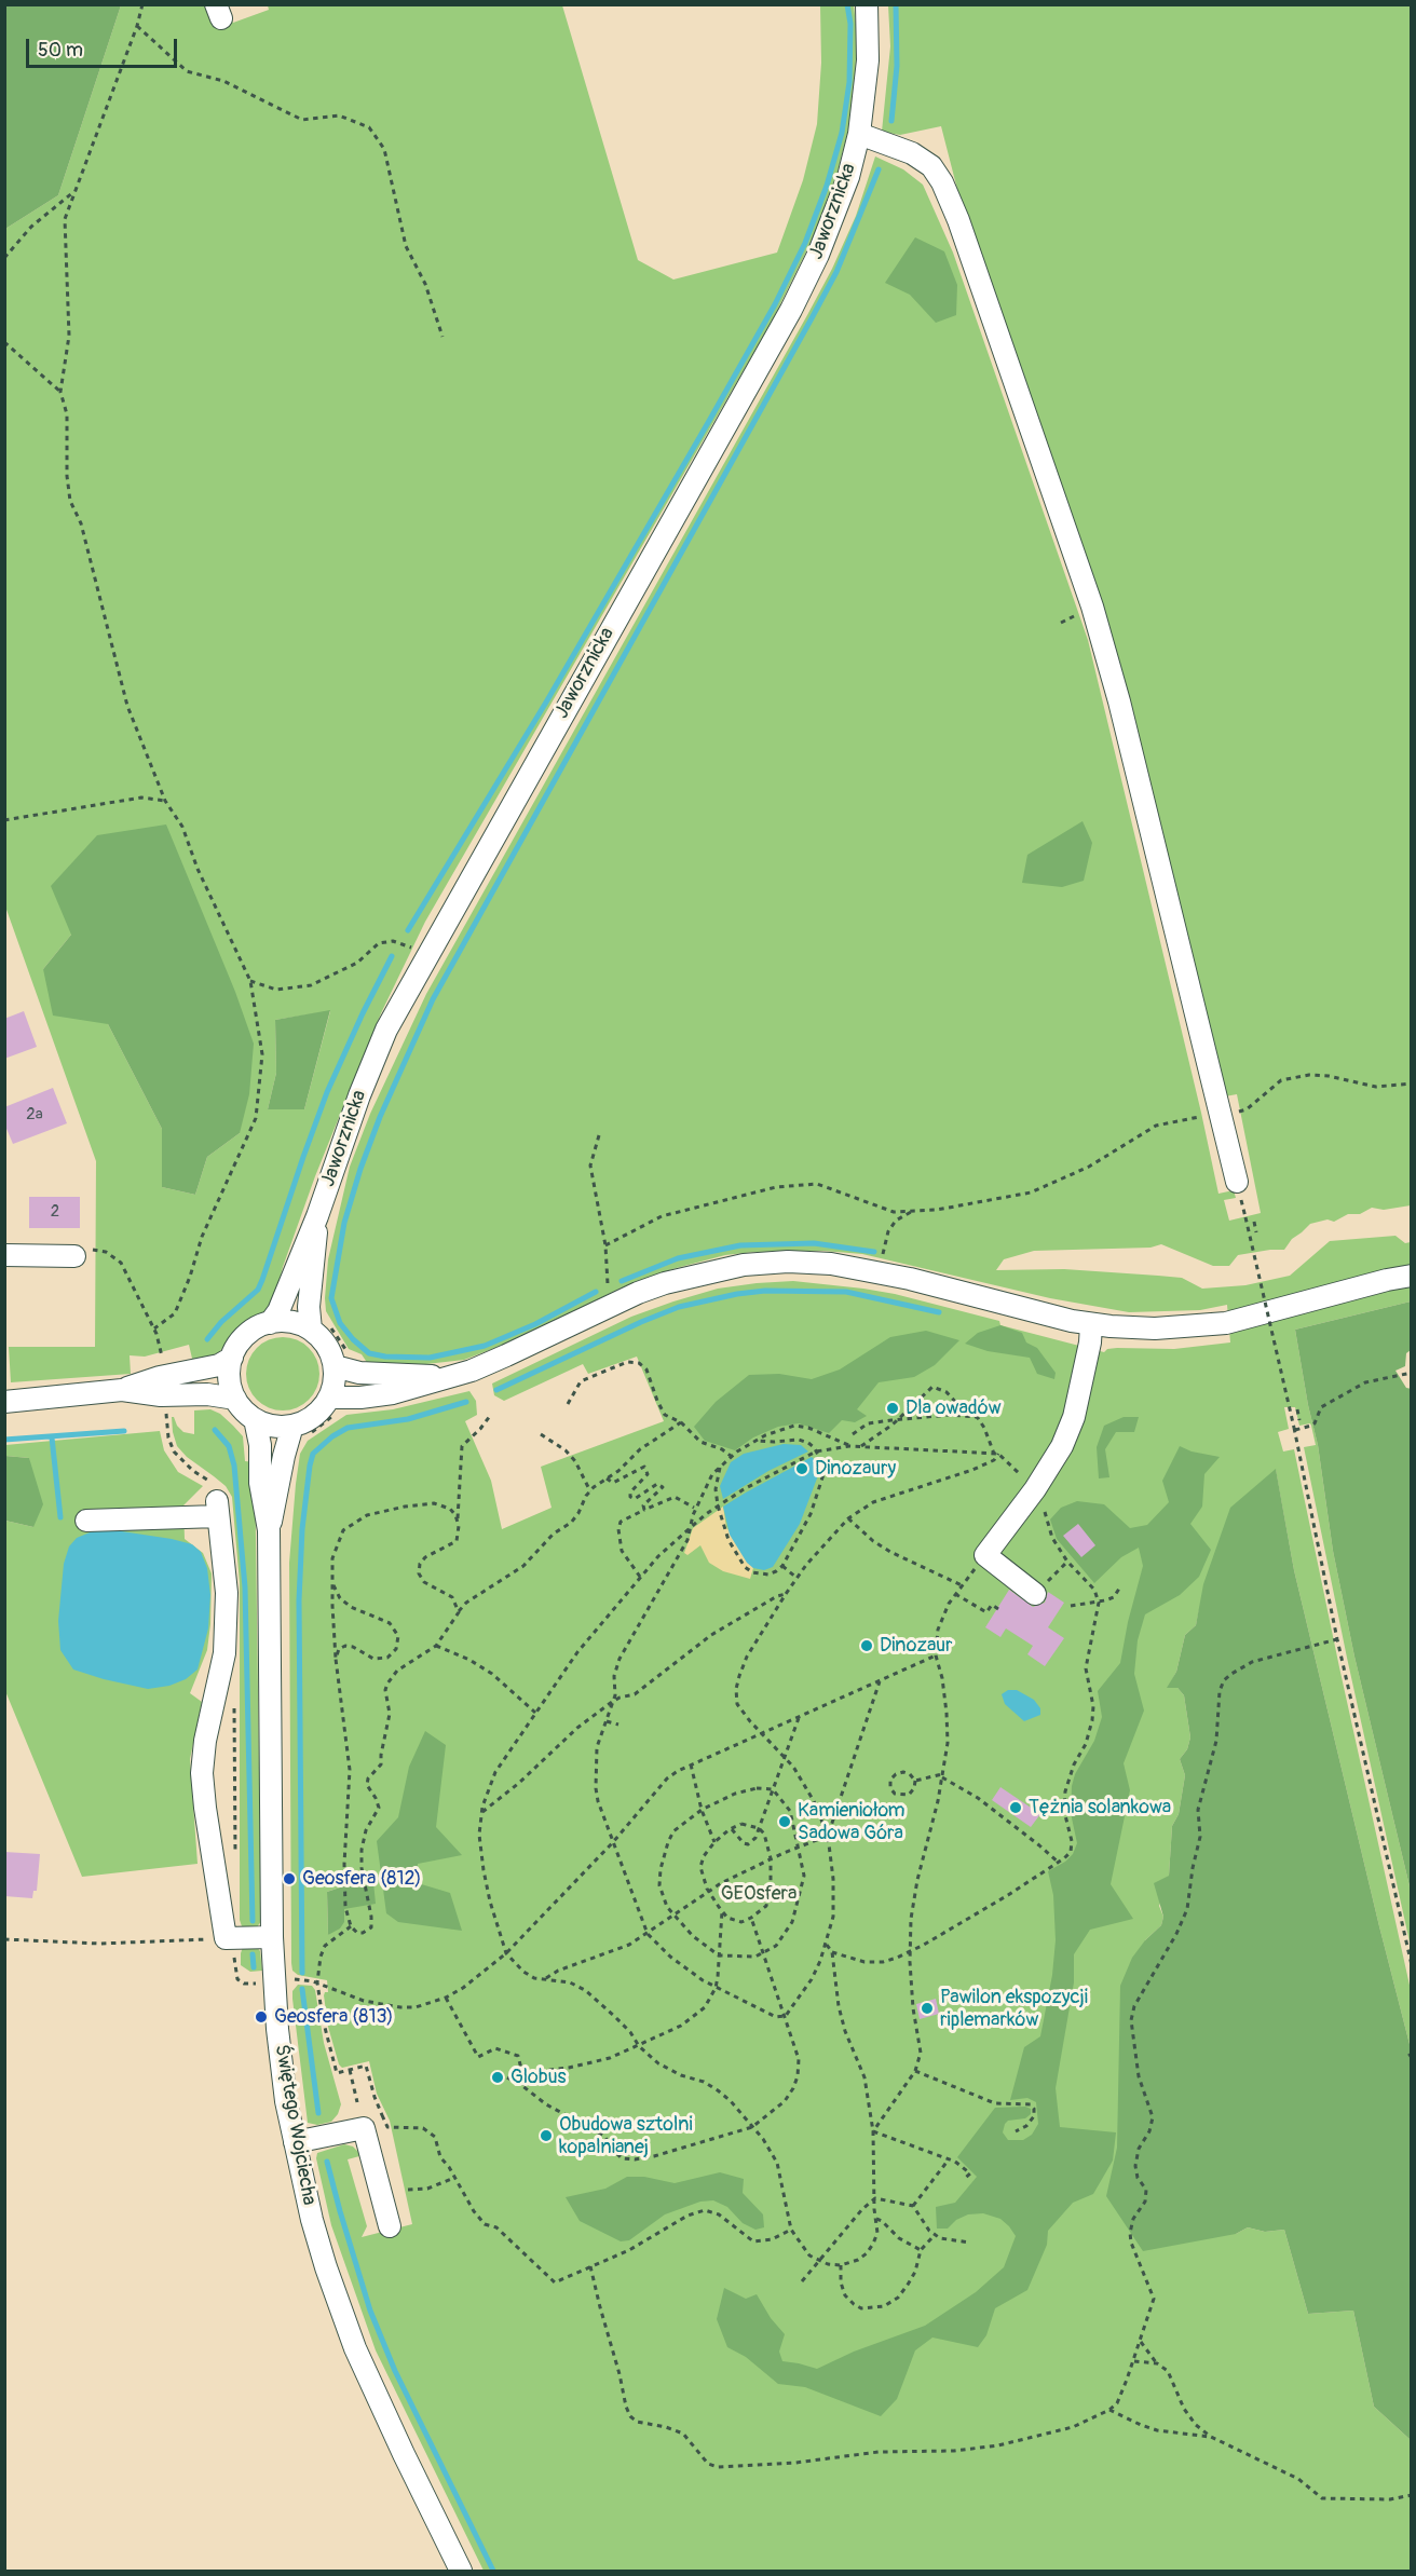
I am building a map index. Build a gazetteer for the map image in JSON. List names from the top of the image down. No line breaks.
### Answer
{"streets":{"street":["Jaworznicka","Świętego Wojciecha"]},"crossings":[["Jaworznicka","Świętego Wojciecha"]],"parks":["GEOsfera"],"places":["Dla owadów","Dinozaury","Dinozaur","Tężnia solankowa","Kamieniołom Sadowa Góra","Geosfera (812)","Pawilon ekspozycji riplemarków","Geosfera (813)","Globus","Obudowa sztolni kopalnianej"],"house_numbers":["2a","2"],"scale_bar":"50 m"}
